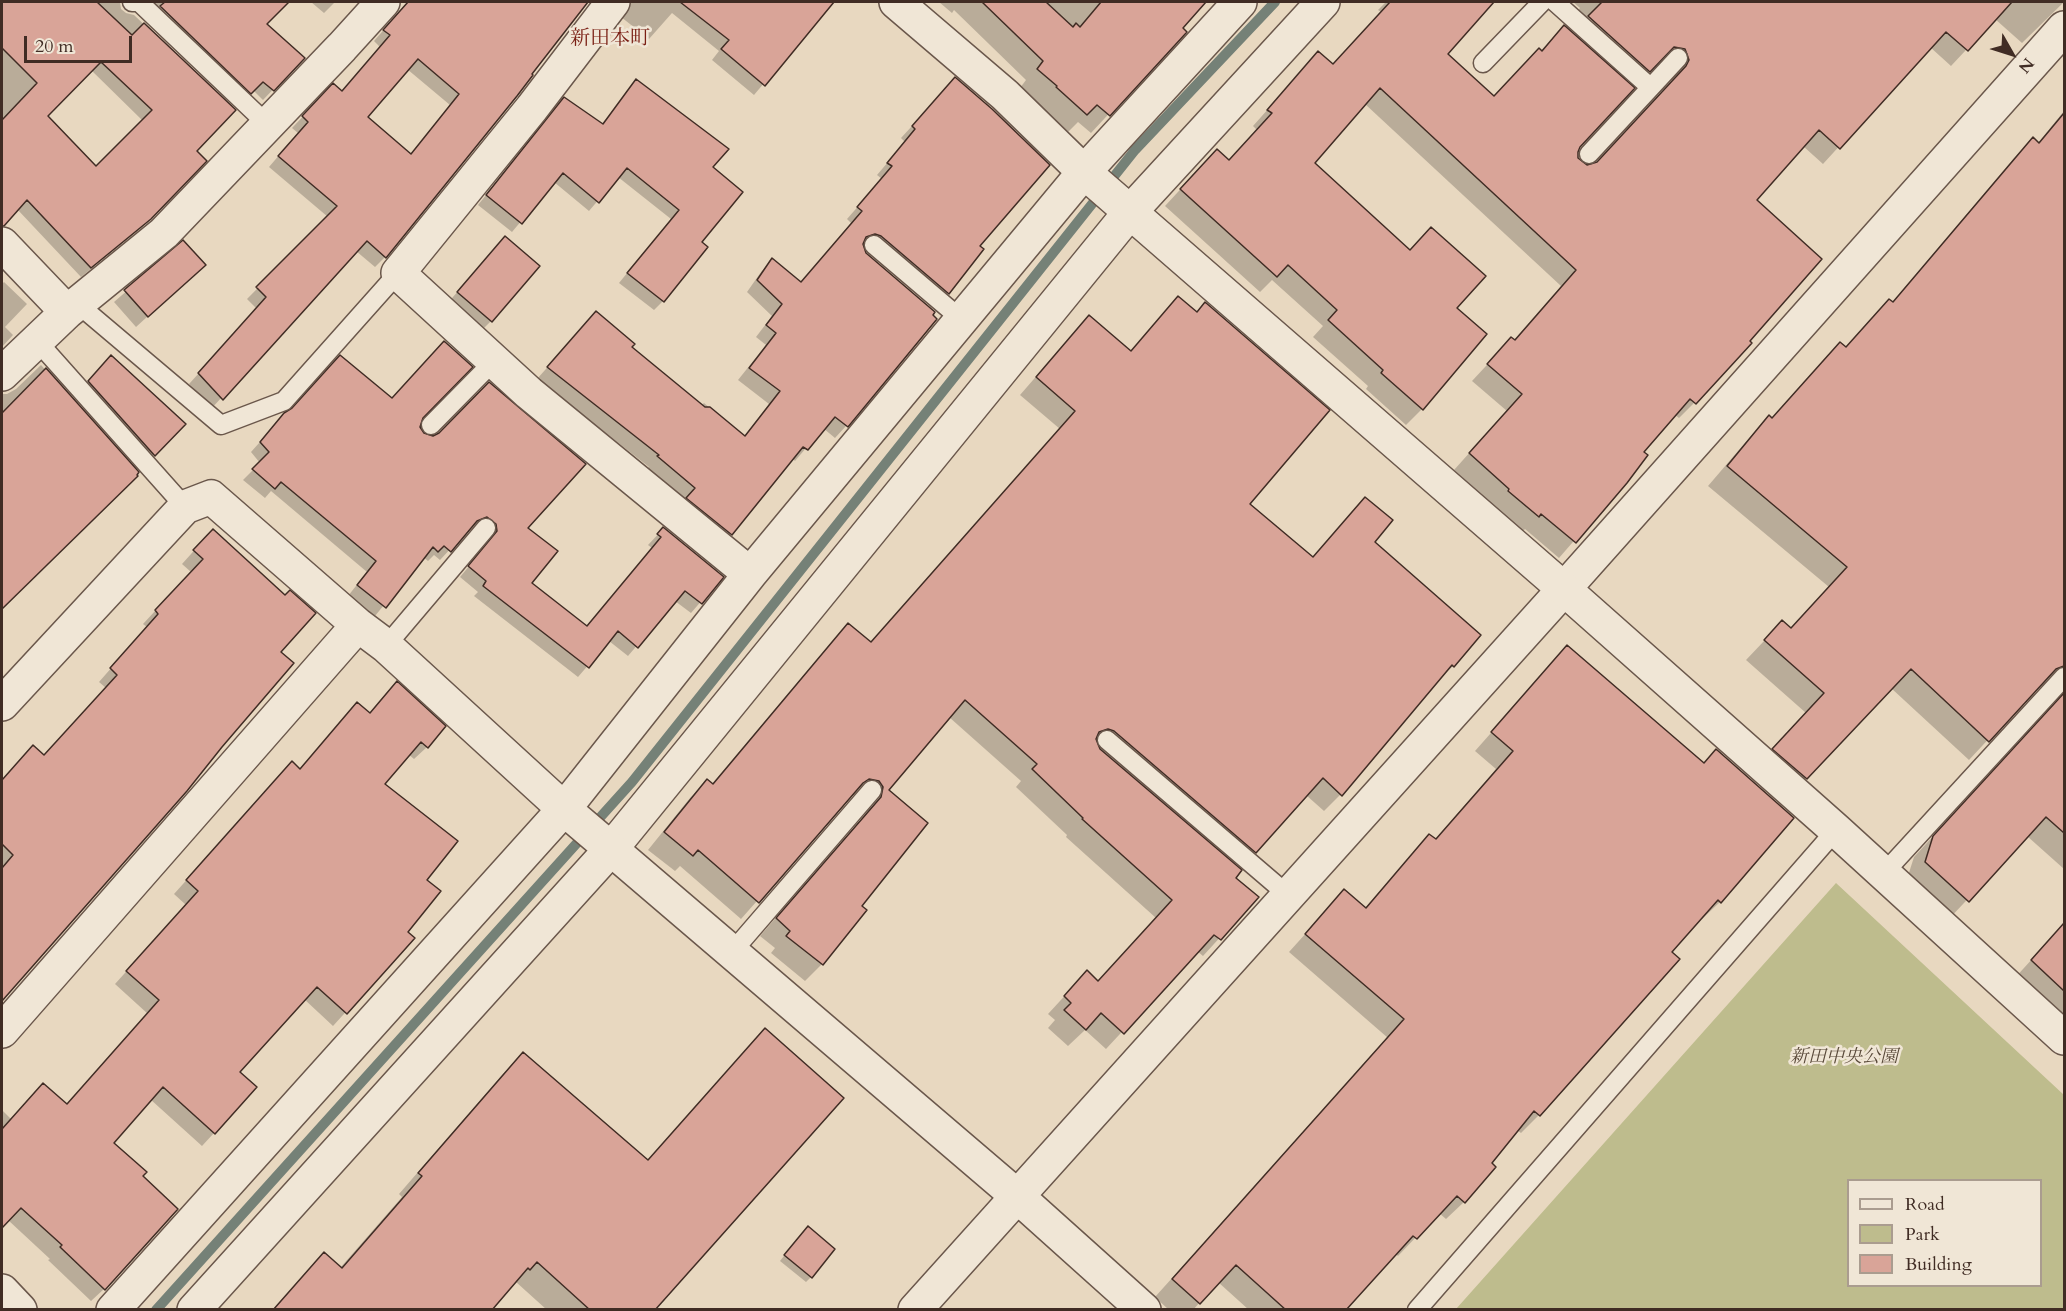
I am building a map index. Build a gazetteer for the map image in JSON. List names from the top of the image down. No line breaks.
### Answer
{"districts":["新田本町"],"parks":["新田中央公園"],"legend":["Road","Park","Building"],"scale_bar":"20 m","north":"bottom right"}
